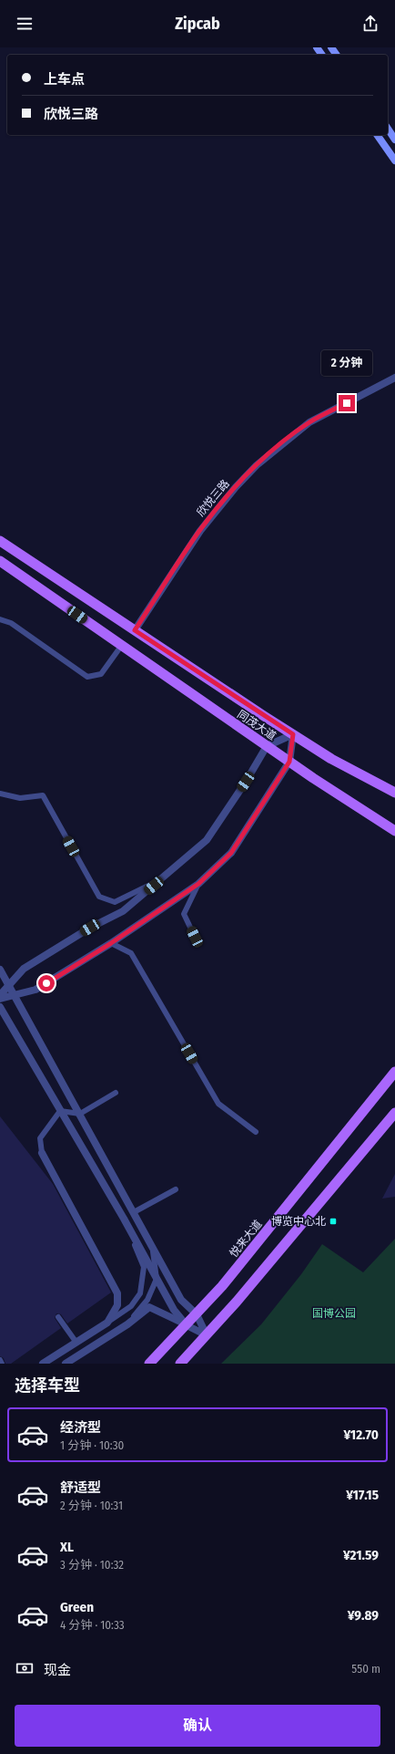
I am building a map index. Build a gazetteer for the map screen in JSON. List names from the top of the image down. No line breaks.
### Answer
{"streets":{"main road":["同茂大道","悦来大道"],"street":["欣悦三路"]},"crossings":[["欣悦三路","同茂大道"]],"parks":["国博公园"],"places":{"transit":["博览中心北"]},"page":{"header":"Zipcab","banner":["上车点","欣悦三路"],"bubble":"2 分钟","heading":"选择车型","list":[{"name":"经济型","note":"1 分钟 · 10:30","value":"¥12.70"},{"name":"舒适型","note":"2 分钟 · 10:31","value":"¥17.15"},{"name":"XL","note":"3 分钟 · 10:32","value":"¥21.59"},{"name":"Green","note":"4 分钟 · 10:33","value":"¥9.89"}],"pay":["现金","550 m"],"buttons":"确认"}}
